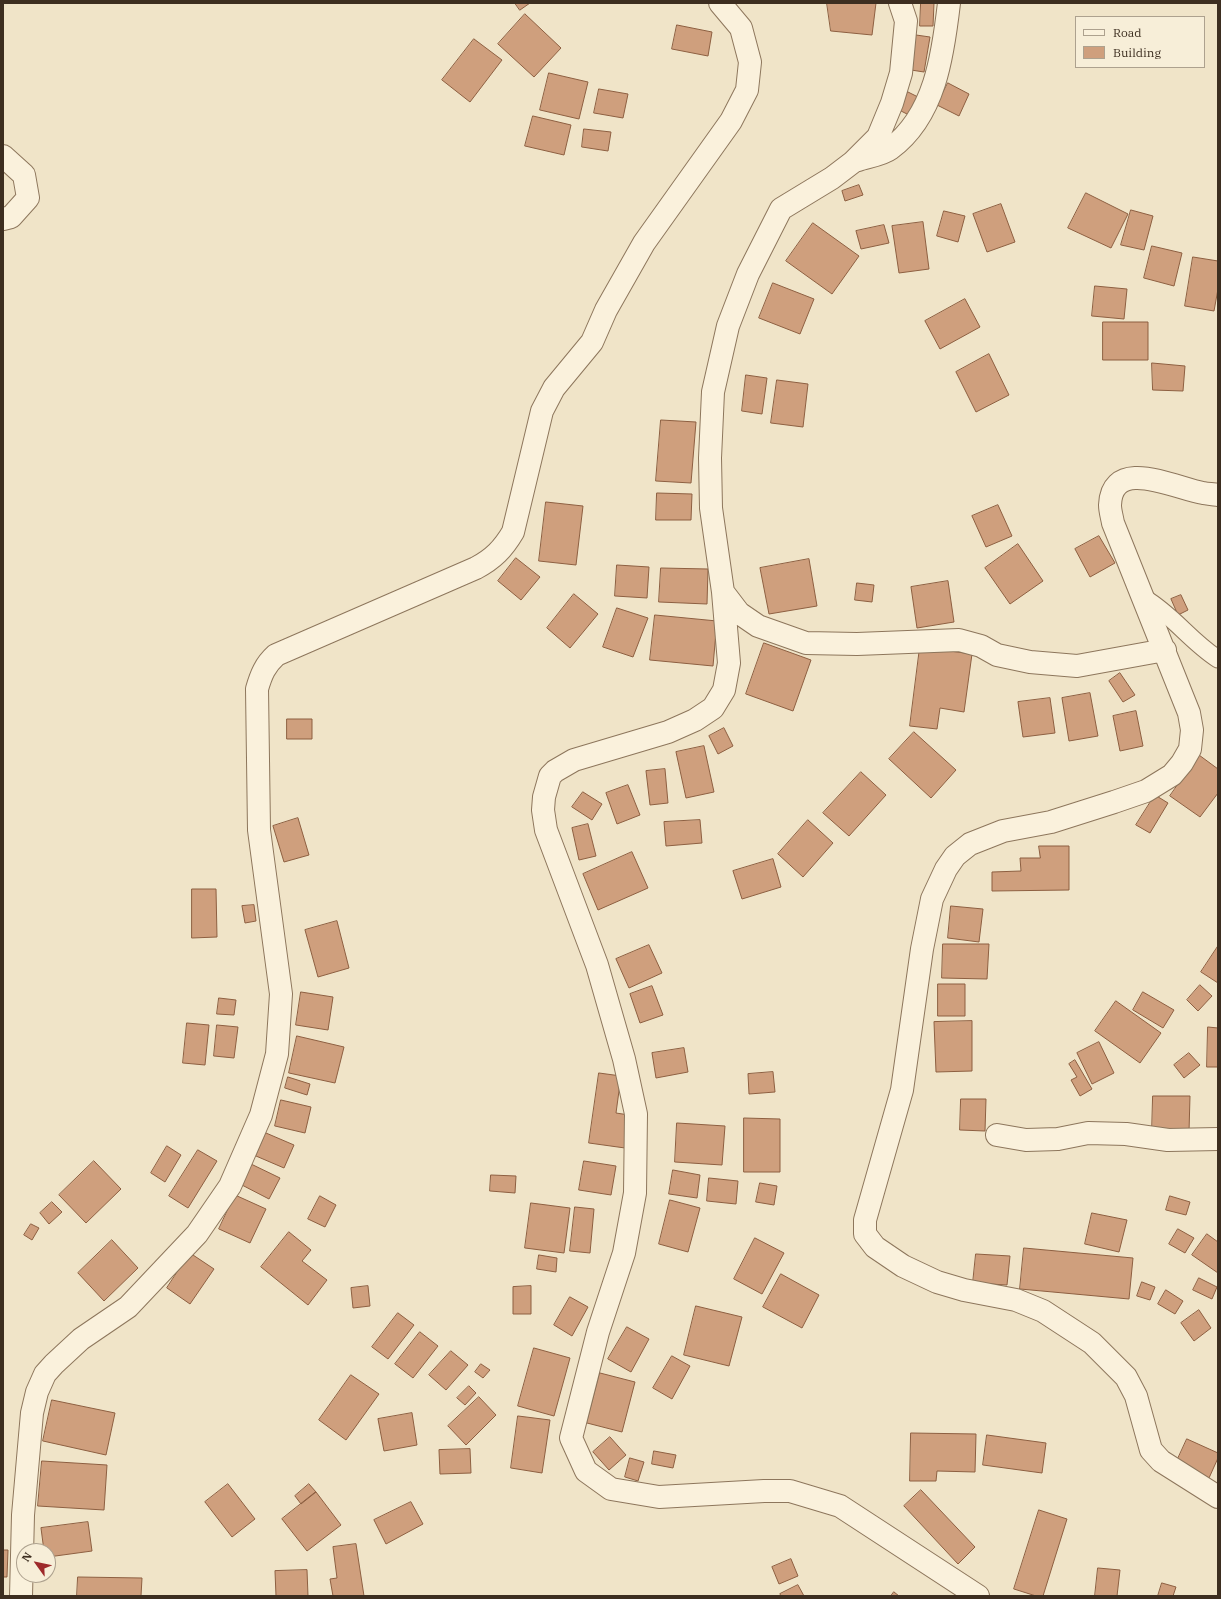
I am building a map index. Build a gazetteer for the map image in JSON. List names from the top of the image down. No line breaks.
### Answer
{"legend":["Road","Building"],"north":"top left"}
